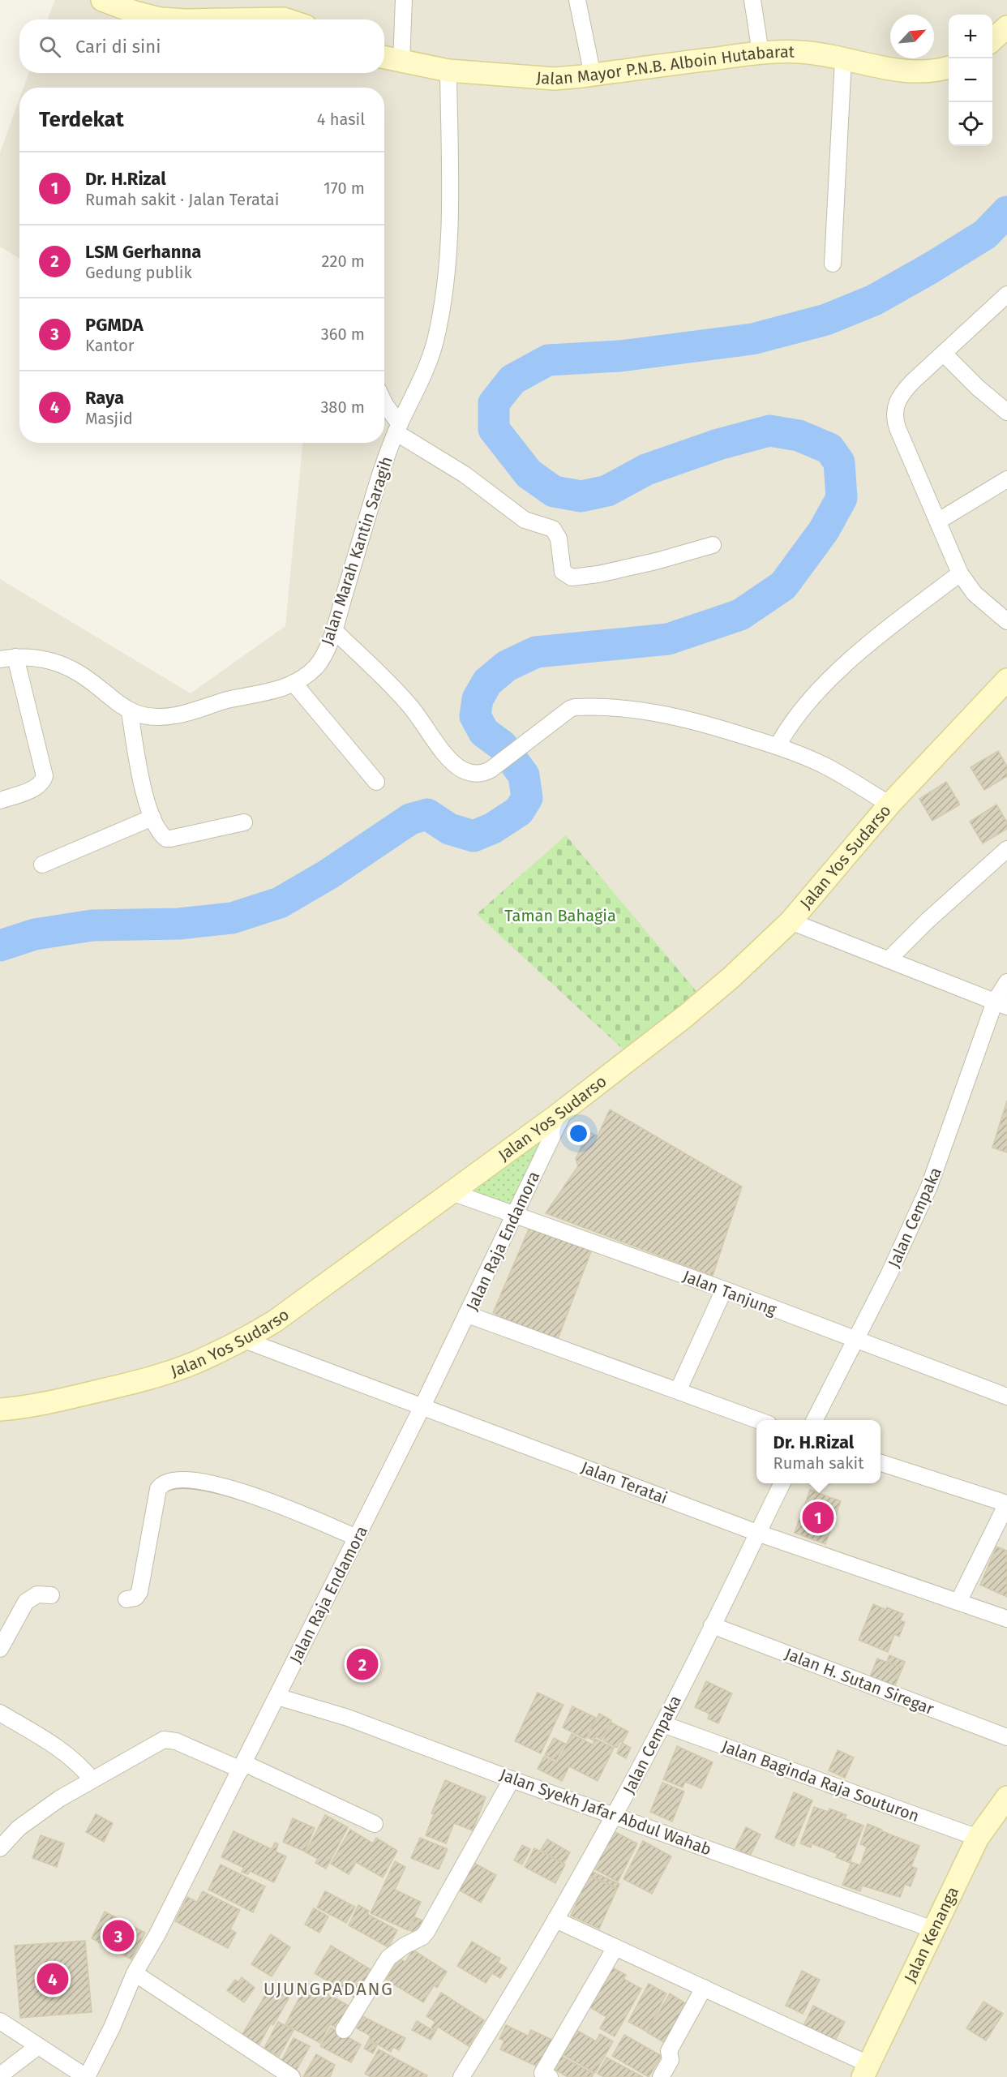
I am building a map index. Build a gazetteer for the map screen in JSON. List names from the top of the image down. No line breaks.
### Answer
{"streets":{"street":["Jalan Mayor P.N.B. Alboin Hutabarat","Jalan Marah Kantin Saragih","Jalan Yos Sudarso","Jalan Cempaka","Jalan Raja Endamora","Jalan Tanjung","Jalan Teratai","Jalan H. Sutan Siregar","Jalan Baginda Raja Souturon","Jalan Syekh Jafar Abdul Wahab","Jalan Kenanga"]},"crossings":[["Jalan Mayor P.N.B. Alboin Hutabarat","Jalan Marah Kantin Saragih"],["Jalan Yos Sudarso","Jalan Raja Endamora"],["Jalan Yos Sudarso","Jalan Tanjung"],["Jalan Yos Sudarso","Jalan Teratai"],["Jalan Cempaka","Jalan Tanjung"],["Jalan Cempaka","Jalan Teratai"],["Jalan Cempaka","Jalan H. Sutan Siregar"],["Jalan Cempaka","Jalan Baginda Raja Souturon"],["Jalan Cempaka","Jalan Syekh Jafar Abdul Wahab"],["Jalan Raja Endamora","Jalan Tanjung"],["Jalan Raja Endamora","Jalan Teratai"],["Jalan Raja Endamora","Jalan Syekh Jafar Abdul Wahab"],["Jalan Baginda Raja Souturon","Jalan Kenanga"],["Jalan Syekh Jafar Abdul Wahab","Jalan Kenanga"]],"districts":["UJUNGPADANG"],"parks":["Taman Bahagia"],"north":"top right","page":{"map_buttons":["+","−"],"search":"Cari di sini","heading":["Terdekat","4 hasil"],"list":[{"mark":"1","name":"Dr. H.Rizal","note":"Rumah sakit · Jalan Teratai","value":"170 m"},{"mark":"2","name":"LSM Gerhanna","note":"Gedung publik","value":"220 m"},{"mark":"3","name":"PGMDA","note":"Kantor","value":"360 m"},{"mark":"4","name":"Raya","note":"Masjid","value":"380 m"}],"popup":["Dr. H.Rizal","Rumah sakit"],"pins":["1","2","3","4"]}}
